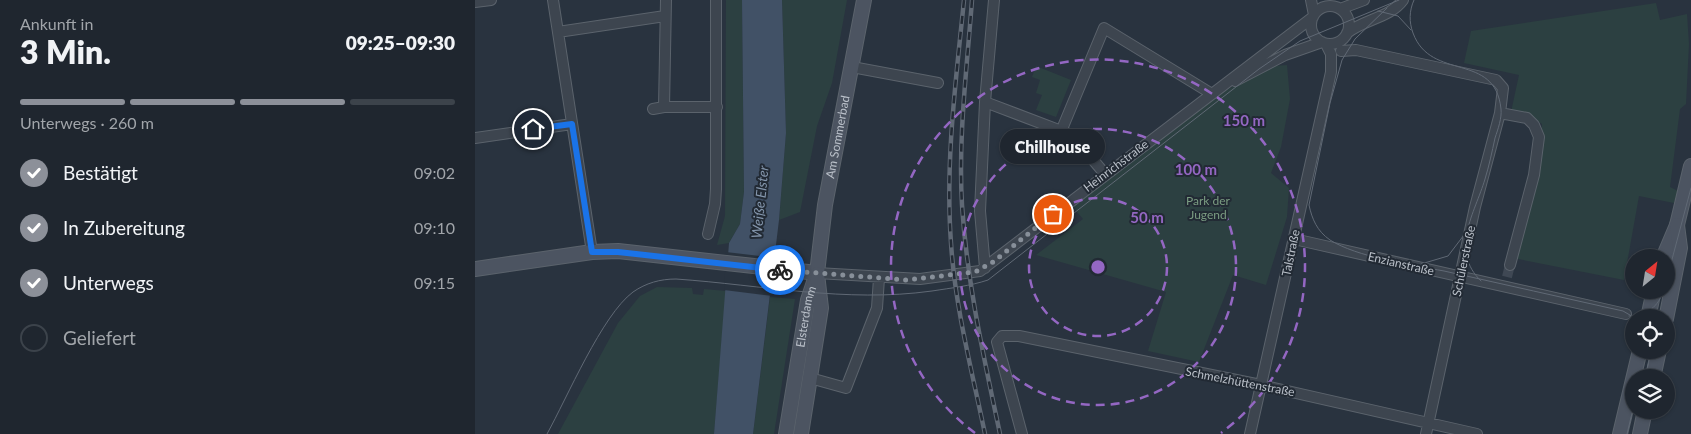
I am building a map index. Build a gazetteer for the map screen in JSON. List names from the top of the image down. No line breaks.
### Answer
{"streets":{"main road":["Am Sommerbad","Elsterdamm"],"street":["Heinrichstraße","Talstraße","Schülerstraße","Enzianstraße","Schmelzhüttenstraße"]},"crossings":[["Am Sommerbad","Heinrichstraße"],["Am Sommerbad","Elsterdamm"],["Heinrichstraße","Talstraße"],["Heinrichstraße","Elsterdamm"],["Talstraße","Schülerstraße"],["Talstraße","Enzianstraße"],["Talstraße","Schmelzhüttenstraße"],["Schülerstraße","Enzianstraße"],["Schülerstraße","Schmelzhüttenstraße"]],"water":["Weiße Elster"],"parks":["Park der Jugend"],"places":["Chillhouse"],"north":"top right","page":{"heading":["3 Min.","Ankunft in","09:25–09:30"],"bar":"Unterwegs · 260 m","bubble":"Chillhouse","list":[["Bestätigt","09:02"],["In Zubereitung","09:10"],["Unterwegs","09:15"],"Geliefert"]},"rings":["150 m","100 m","50 m"]}
